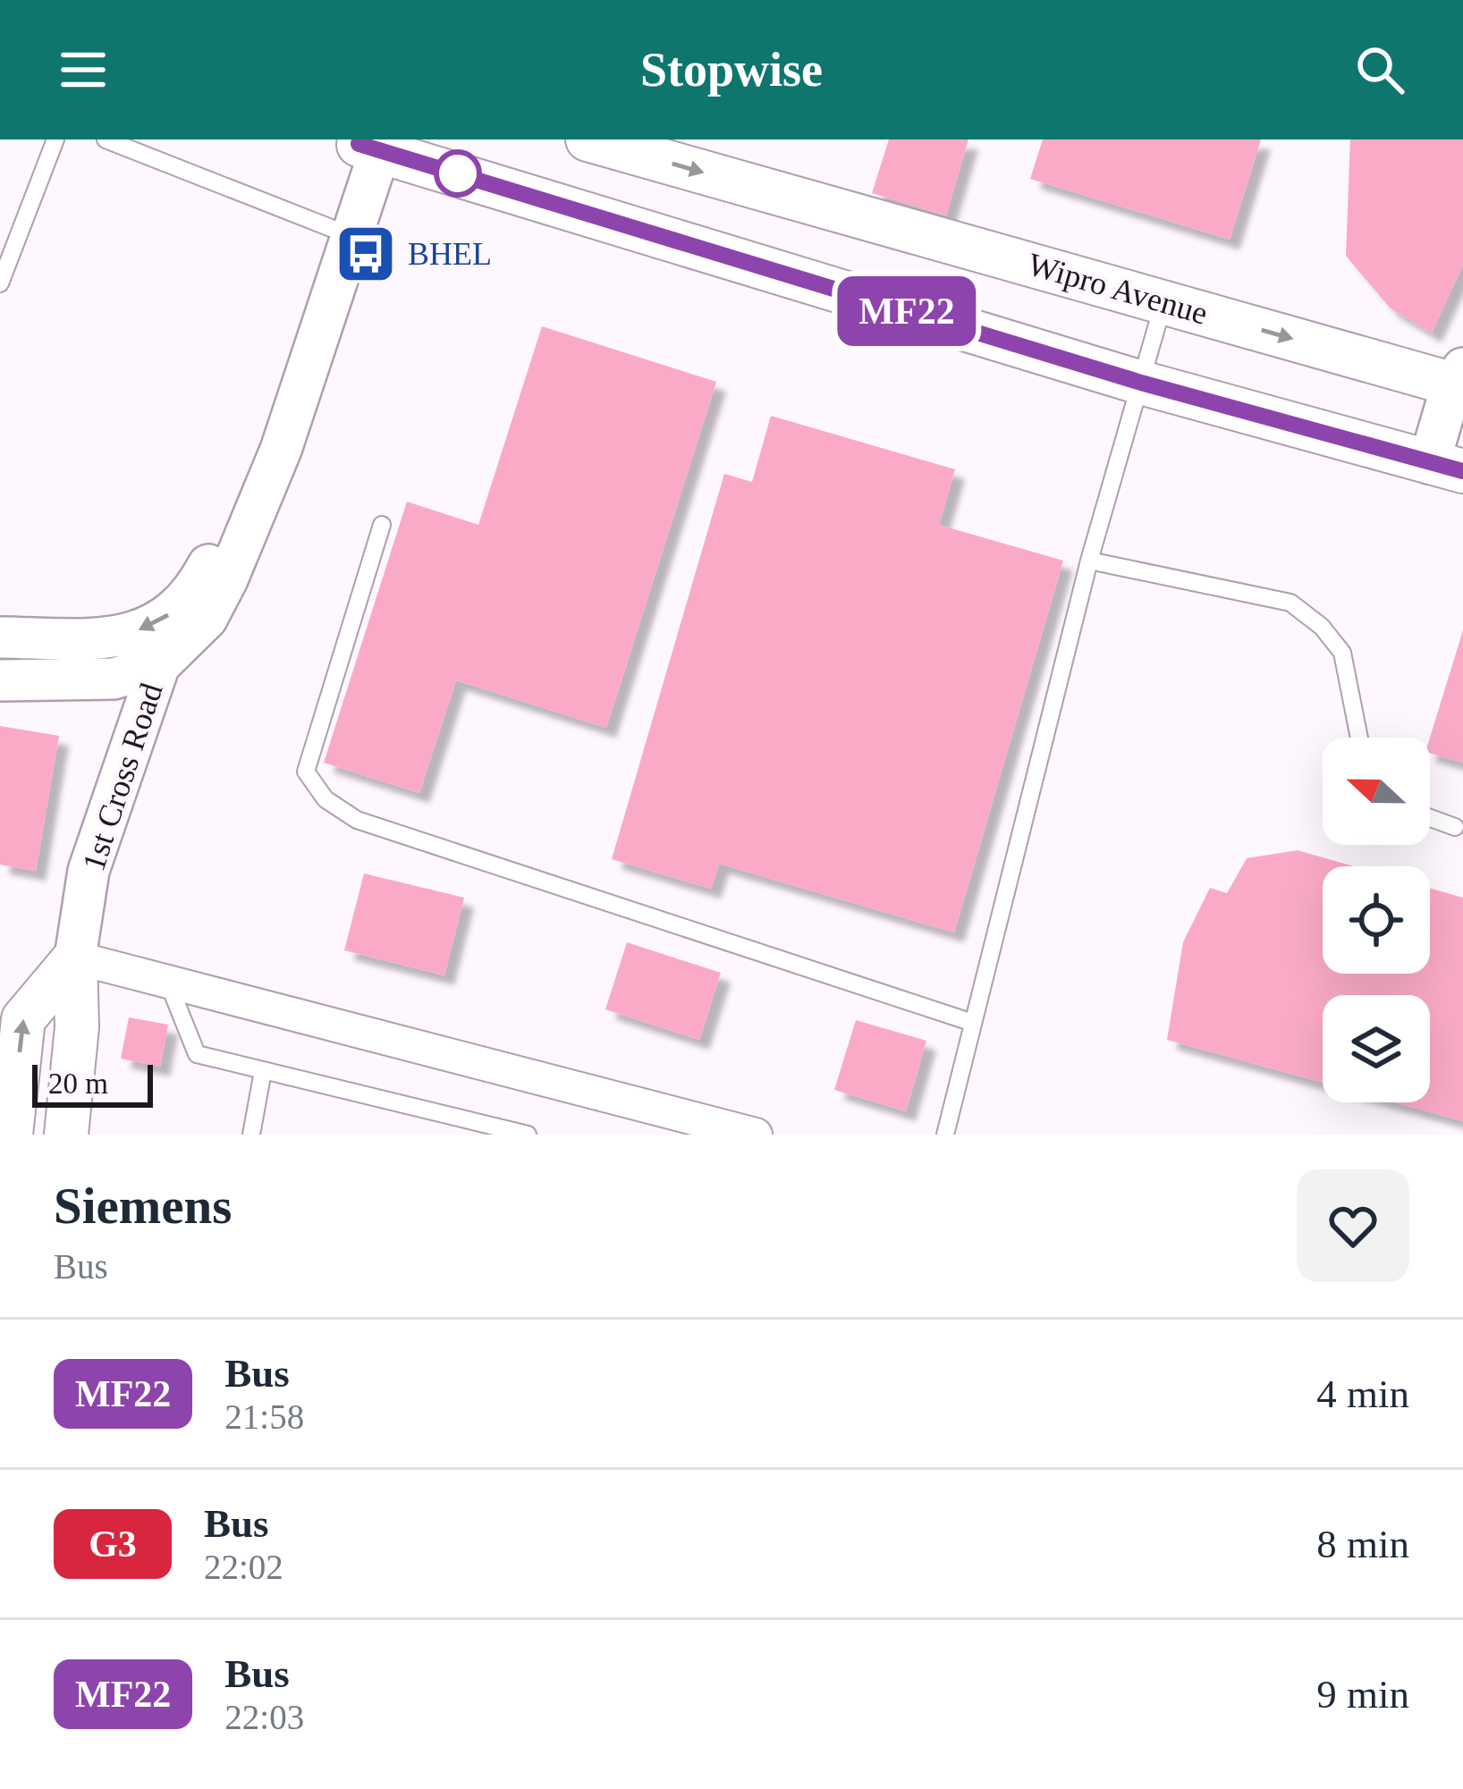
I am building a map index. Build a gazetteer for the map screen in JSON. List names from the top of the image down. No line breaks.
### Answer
{"streets":{"main road":["Wipro Avenue"],"street":["1st Cross Road"]},"places":{"bus stop":["BHEL"]},"lines":["bus line MF22"],"scale_bar":"20 m","north":"left","page":{"header":"Stopwise","on_map":"MF22","scale":"20 m","heading":["Siemens","Bus"],"list":[{"mark":"MF22","name":"Bus","note":"21:58","value":"4 min"},{"mark":"G3","name":"Bus","note":"22:02","value":"8 min"},{"mark":"MF22","name":"Bus","note":"22:03","value":"9 min"}]}}
